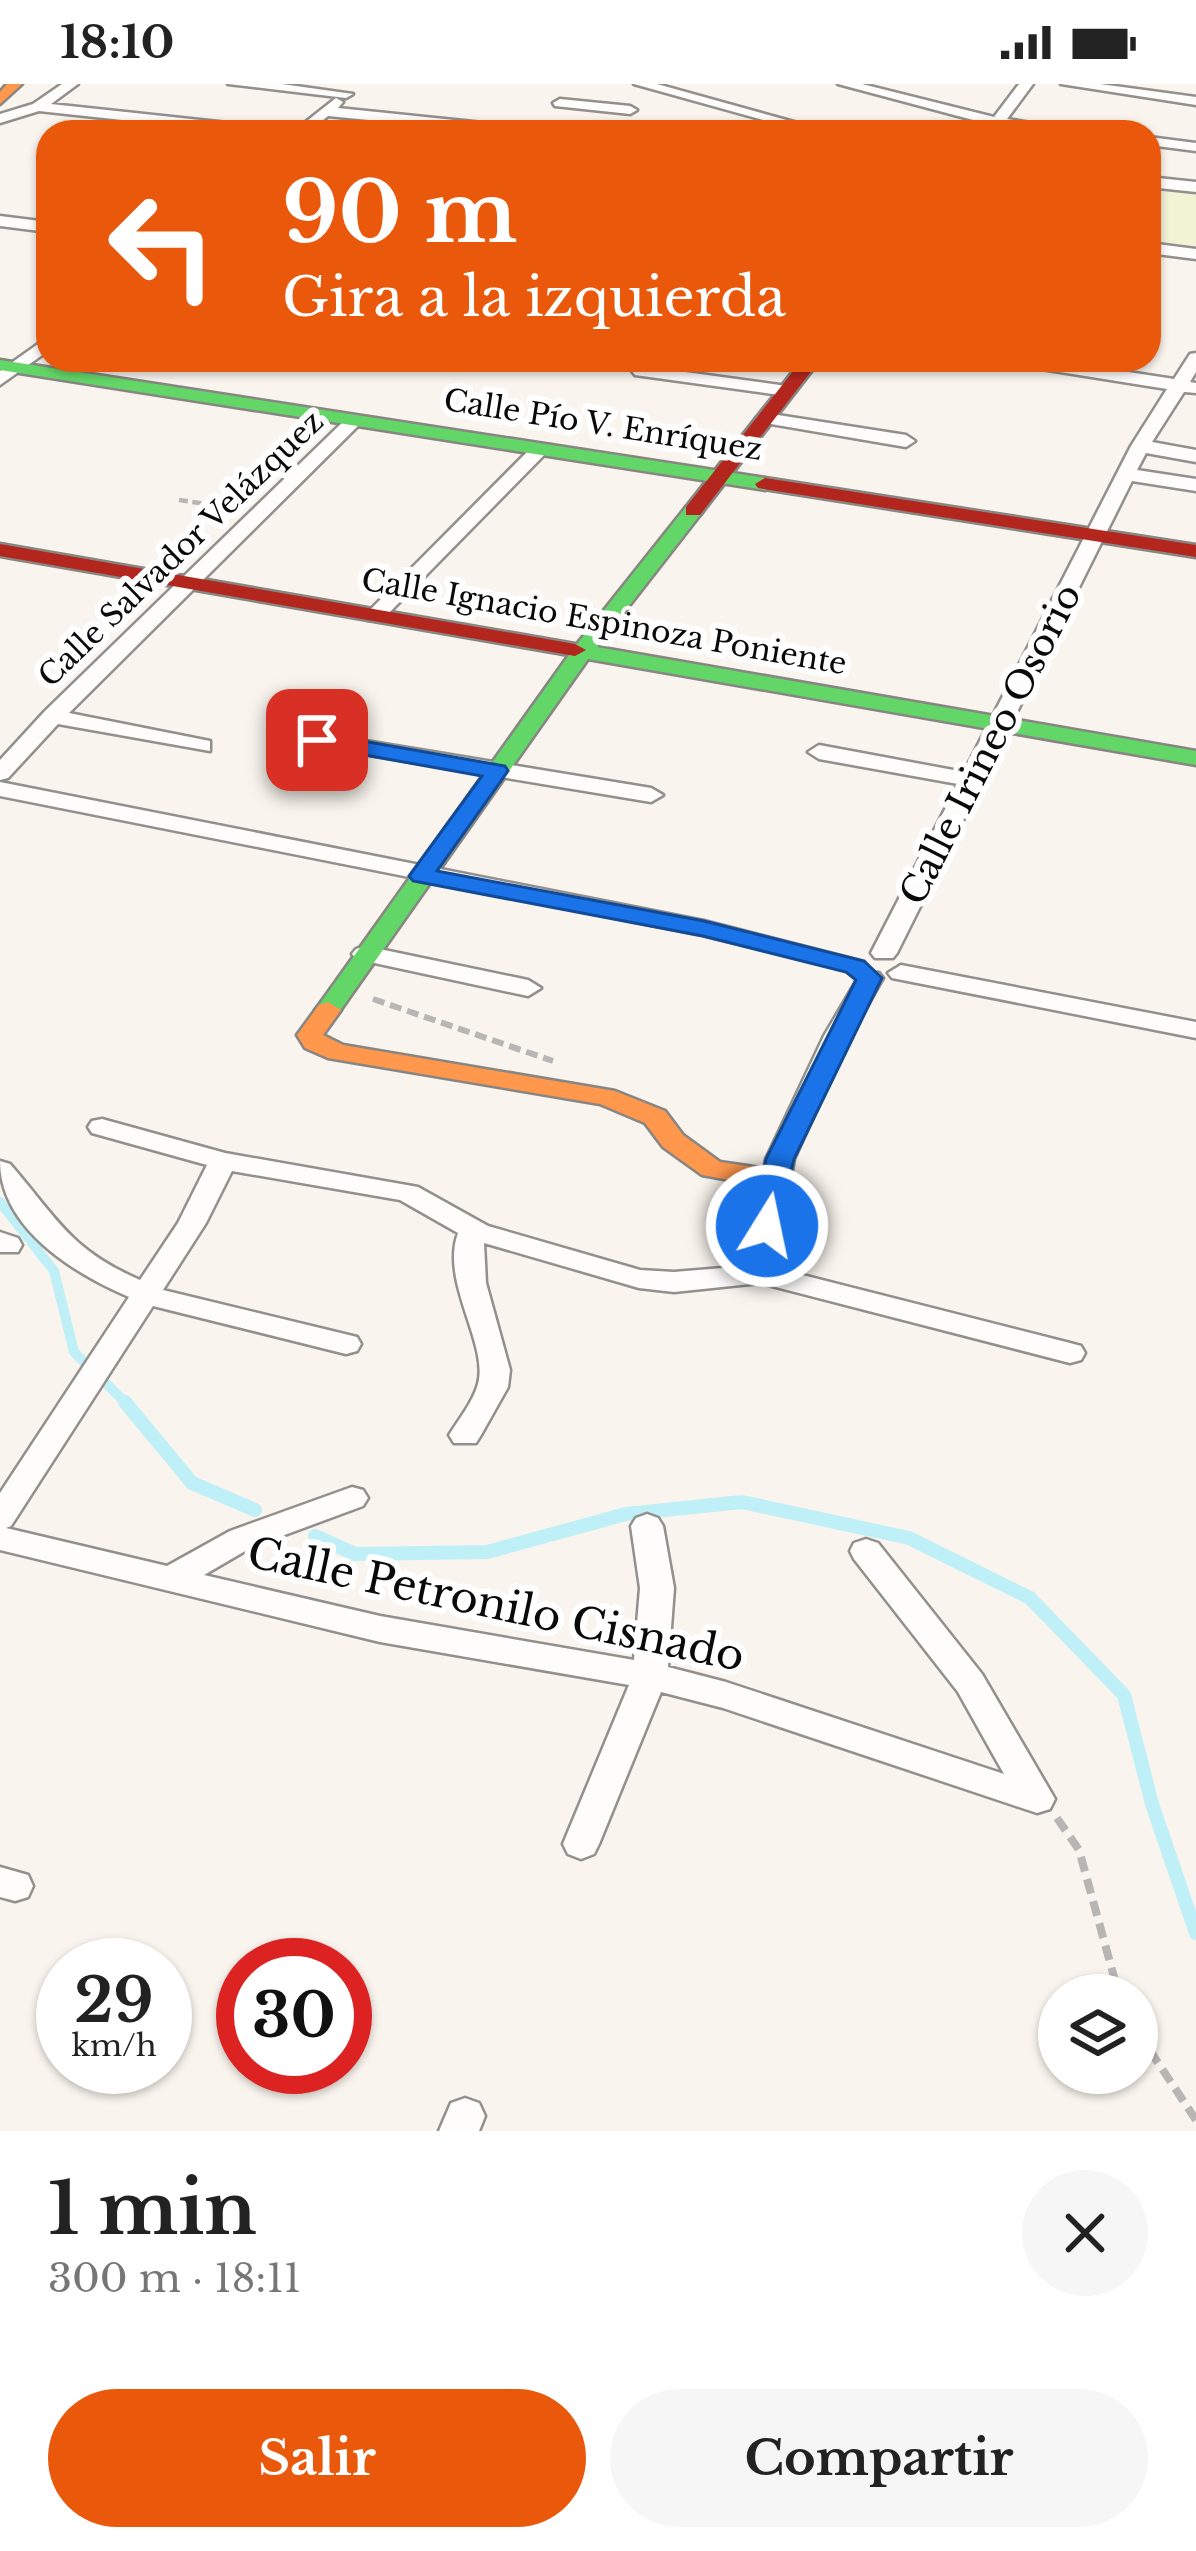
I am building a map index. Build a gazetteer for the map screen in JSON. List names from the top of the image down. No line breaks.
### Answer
{"streets":{"street":["Calle Pío V. Enríquez","Calle Salvador Velázquez","Calle Ignacio Espinoza Poniente","Calle Irineo Osorio","Calle Petronilo Cisnado"]},"crossings":[["Calle Pío V. Enríquez","Calle Salvador Velázquez"],["Calle Pío V. Enríquez","Calle Irineo Osorio"],["Calle Salvador Velázquez","Calle Ignacio Espinoza Poniente"],["Calle Ignacio Espinoza Poniente","Calle Irineo Osorio"]],"page":{"status":"18:10","turn":["90 m","Gira a la izquierda"],"speed":"29 km/h","limit":"30","heading":["1 min","300 m · 18:11"],"buttons":["Salir","Compartir"]}}
